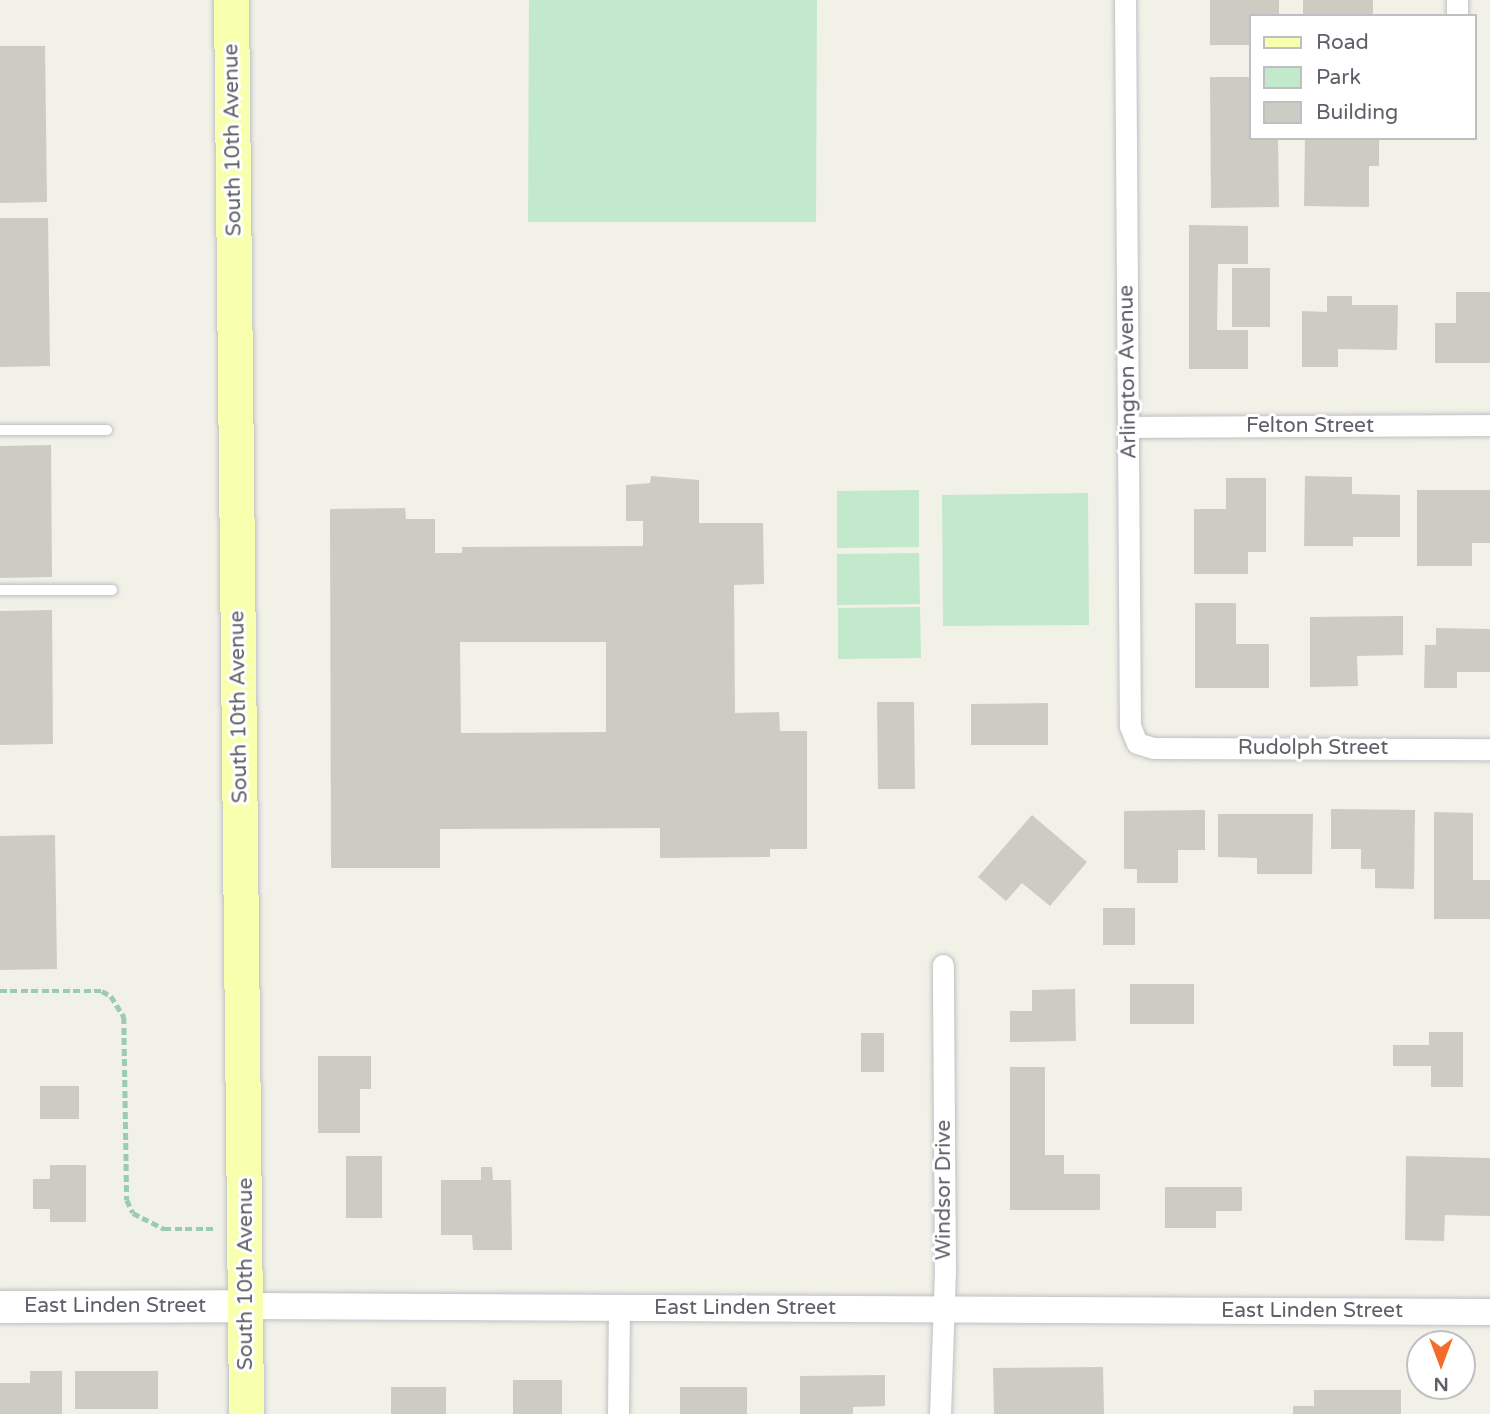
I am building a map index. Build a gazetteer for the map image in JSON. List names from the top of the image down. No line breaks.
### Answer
{"streets":{"main road":["South 10th Avenue","East Linden Street"],"street":["Arlington Avenue","Felton Street","Rudolph Street","Windsor Drive"]},"crossings":[["South 10th Avenue","East Linden Street"],["Arlington Avenue","Felton Street"],["Arlington Avenue","Rudolph Street"],["Windsor Drive","East Linden Street"]],"legend":["Road","Park","Building"],"north":"bottom"}
